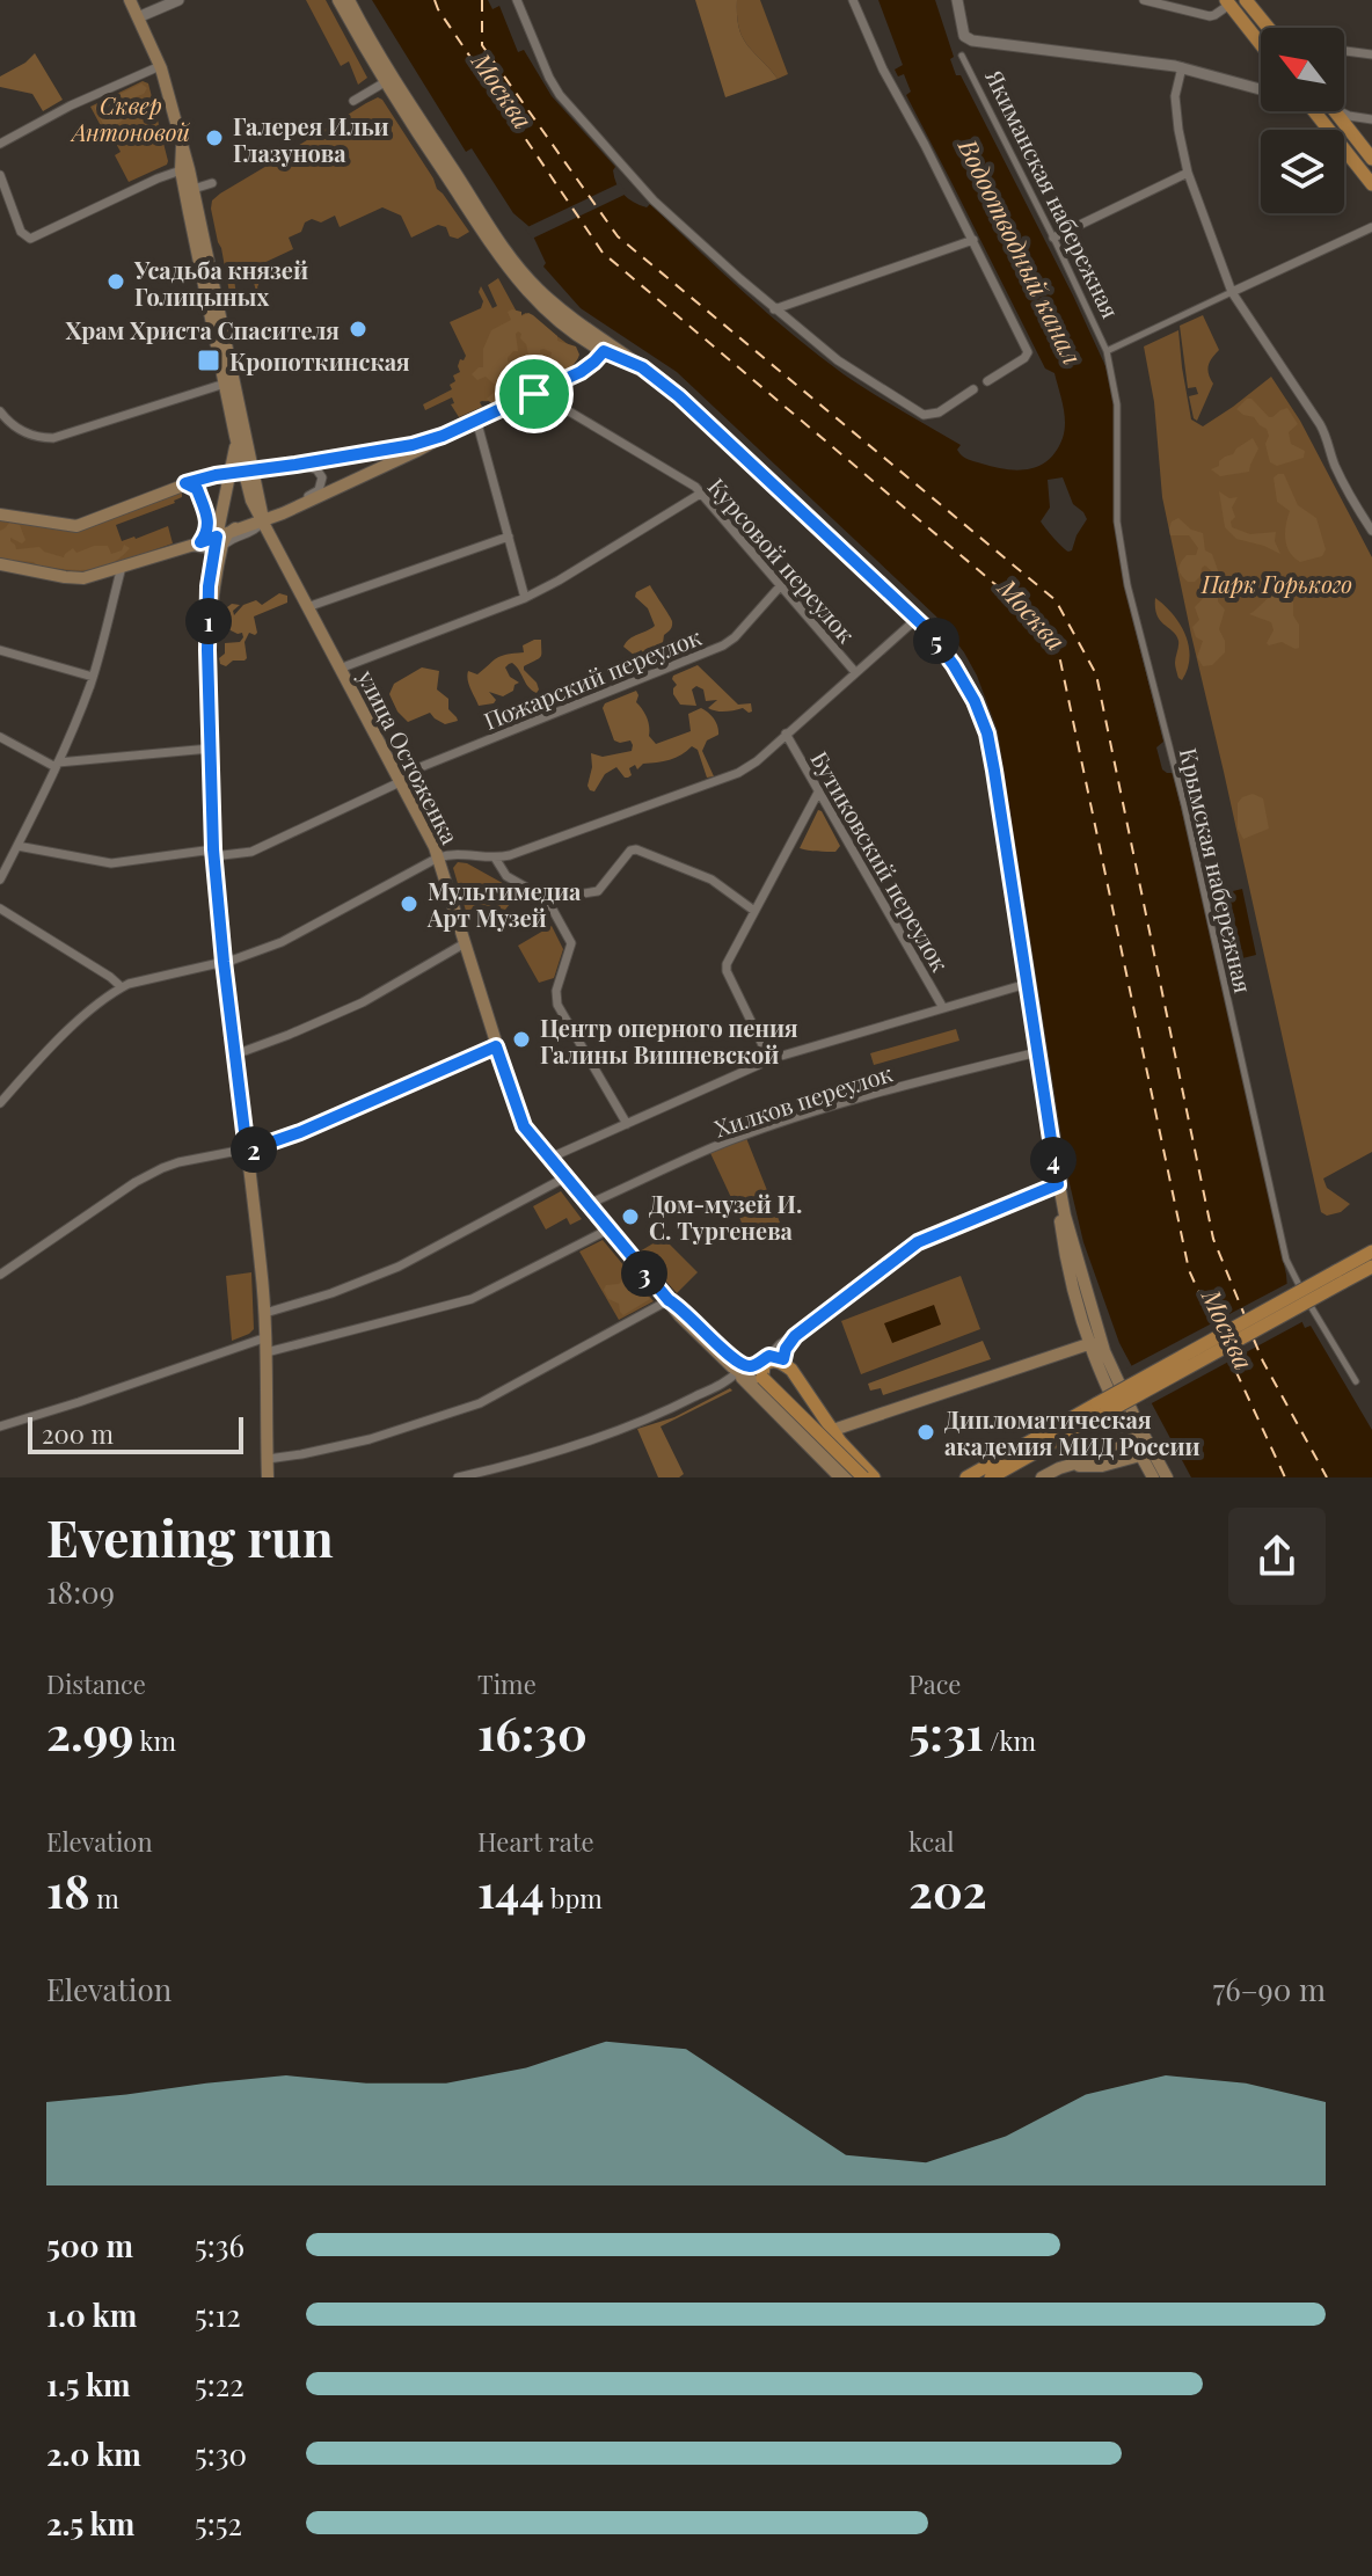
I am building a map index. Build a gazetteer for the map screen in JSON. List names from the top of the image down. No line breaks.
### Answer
{"streets":{"main road":["улица Остоженка"],"street":["Якиманская набережная","Курсовой переулок","Пожарский переулок","Бутиковский переулок","Крымская набережная","Хилков переулок"]},"crossings":[["Якиманская набережная","Крымская набережная"],["Курсовой переулок","Пожарский переулок"],["Пожарский переулок","улица Остоженка"],["улица Остоженка","Хилков переулок"]],"water":["Москва","Водоотводный канал"],"parks":["Сквер Антоновой","Парк Горького"],"places":{"other":["Галерея Ильи Глазунова","Усадьба князей Голицыных","Храм Христа Спасителя","Мультимедиа Арт Музей","Центр оперного пения Галины Вишневской","Дом-музей И. С. Тургенева","Дипломатическая академия МИД России"],"transit":["Кропоткинская"]},"scale_bar":"200 m","north":"top left","page":{"pins":["1","5","2","4","3"],"scale":"200 m","heading":["Evening run","18:09"],"stats":[["Distance","2.99 km"],["Time","16:30"],["Pace","5:31 /km"],["Elevation","18 m"],["Heart rate","144 bpm"],["kcal","202"]],"chart":["Elevation","76–90 m"],"list":[{"name":"500 m","note":"5:36"},{"name":"1.0 km","note":"5:12"},{"name":"1.5 km","note":"5:22"},{"name":"2.0 km","note":"5:30"},{"name":"2.5 km","note":"5:52"}]}}
